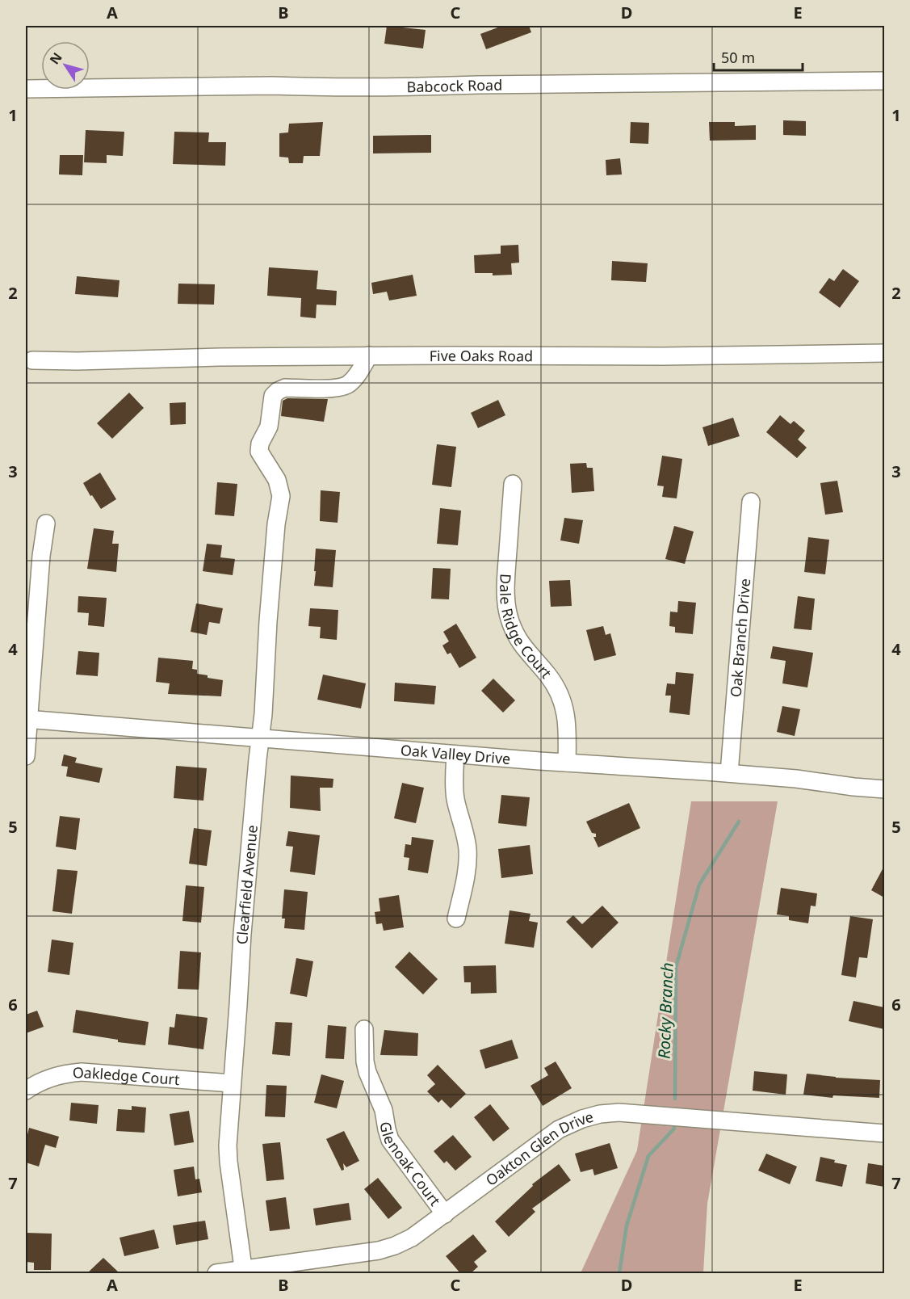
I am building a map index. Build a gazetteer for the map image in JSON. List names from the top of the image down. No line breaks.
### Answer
{"streets":{"street":["Babcock Road","Five Oaks Road","Dale Ridge Court","Oak Branch Drive","Oak Valley Drive","Clearfield Avenue","Oakledge Court","Oakton Glen Drive","Glenoak Court"]},"crossings":[["Five Oaks Road","Clearfield Avenue"],["Dale Ridge Court","Oak Valley Drive"],["Oak Branch Drive","Oak Valley Drive"],["Oak Valley Drive","Clearfield Avenue"],["Clearfield Avenue","Oakledge Court"],["Clearfield Avenue","Oakton Glen Drive"],["Oakton Glen Drive","Glenoak Court"]],"water":["Rocky Branch"],"scale_bar":"50 m","north":"top left","grid":{"columns":["A","B","C","D","E"],"rows":["1","2","3","4","5","6","7"]}}
